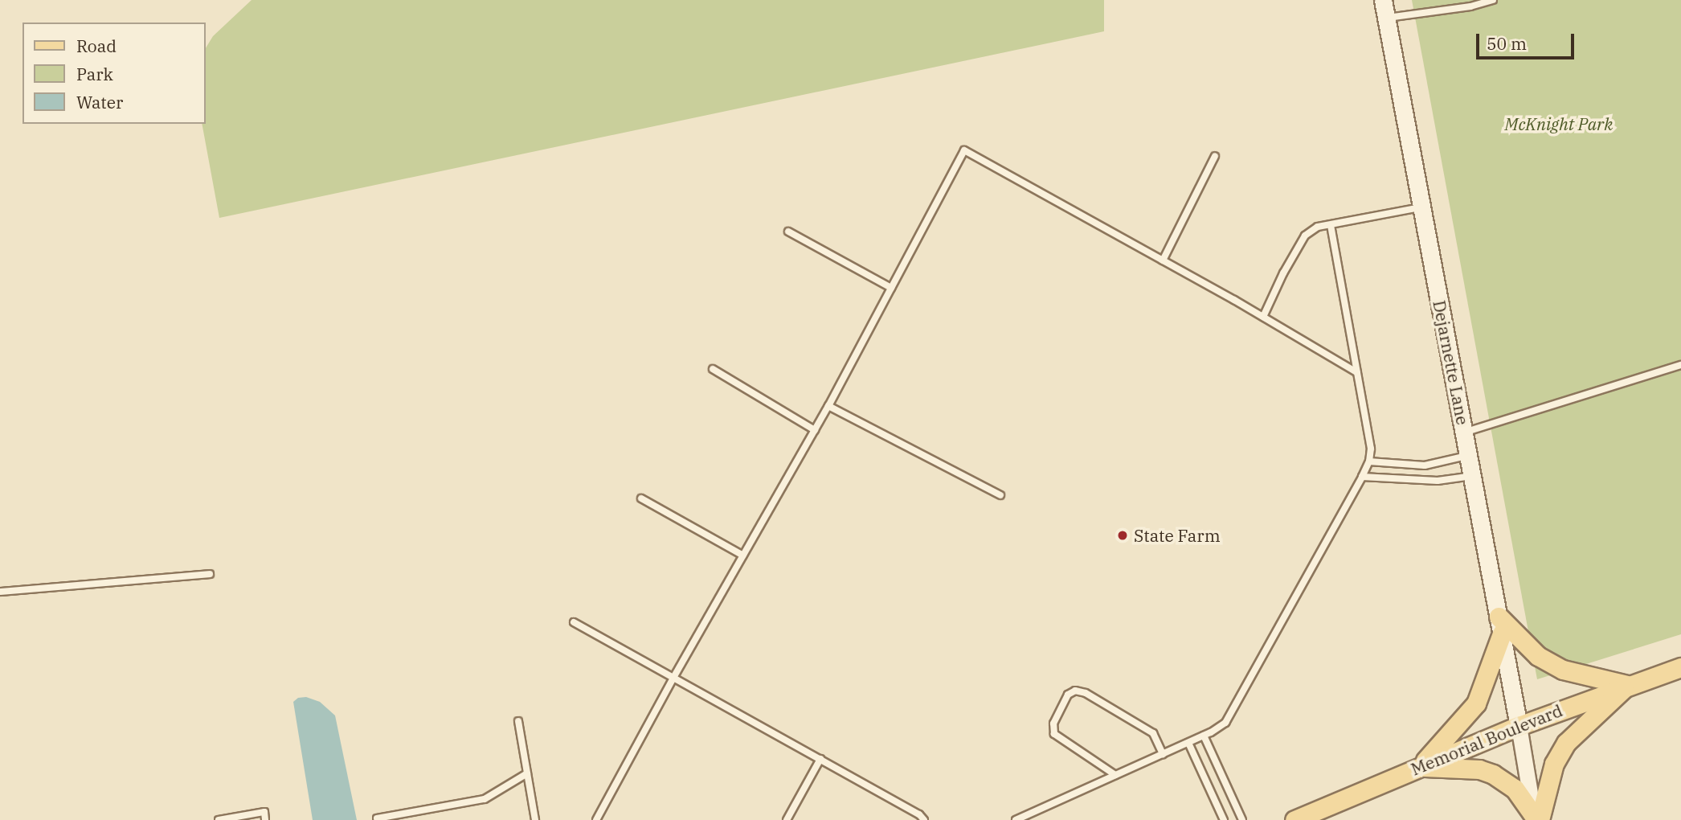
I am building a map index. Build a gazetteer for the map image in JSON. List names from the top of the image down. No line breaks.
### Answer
{"streets":{"main road":["Dejarnette Lane","Memorial Boulevard"]},"crossings":[["Dejarnette Lane","Memorial Boulevard"]],"parks":["McKnight Park"],"places":["State Farm"],"legend":["Road","Park","Water"],"scale_bar":"50 m"}
